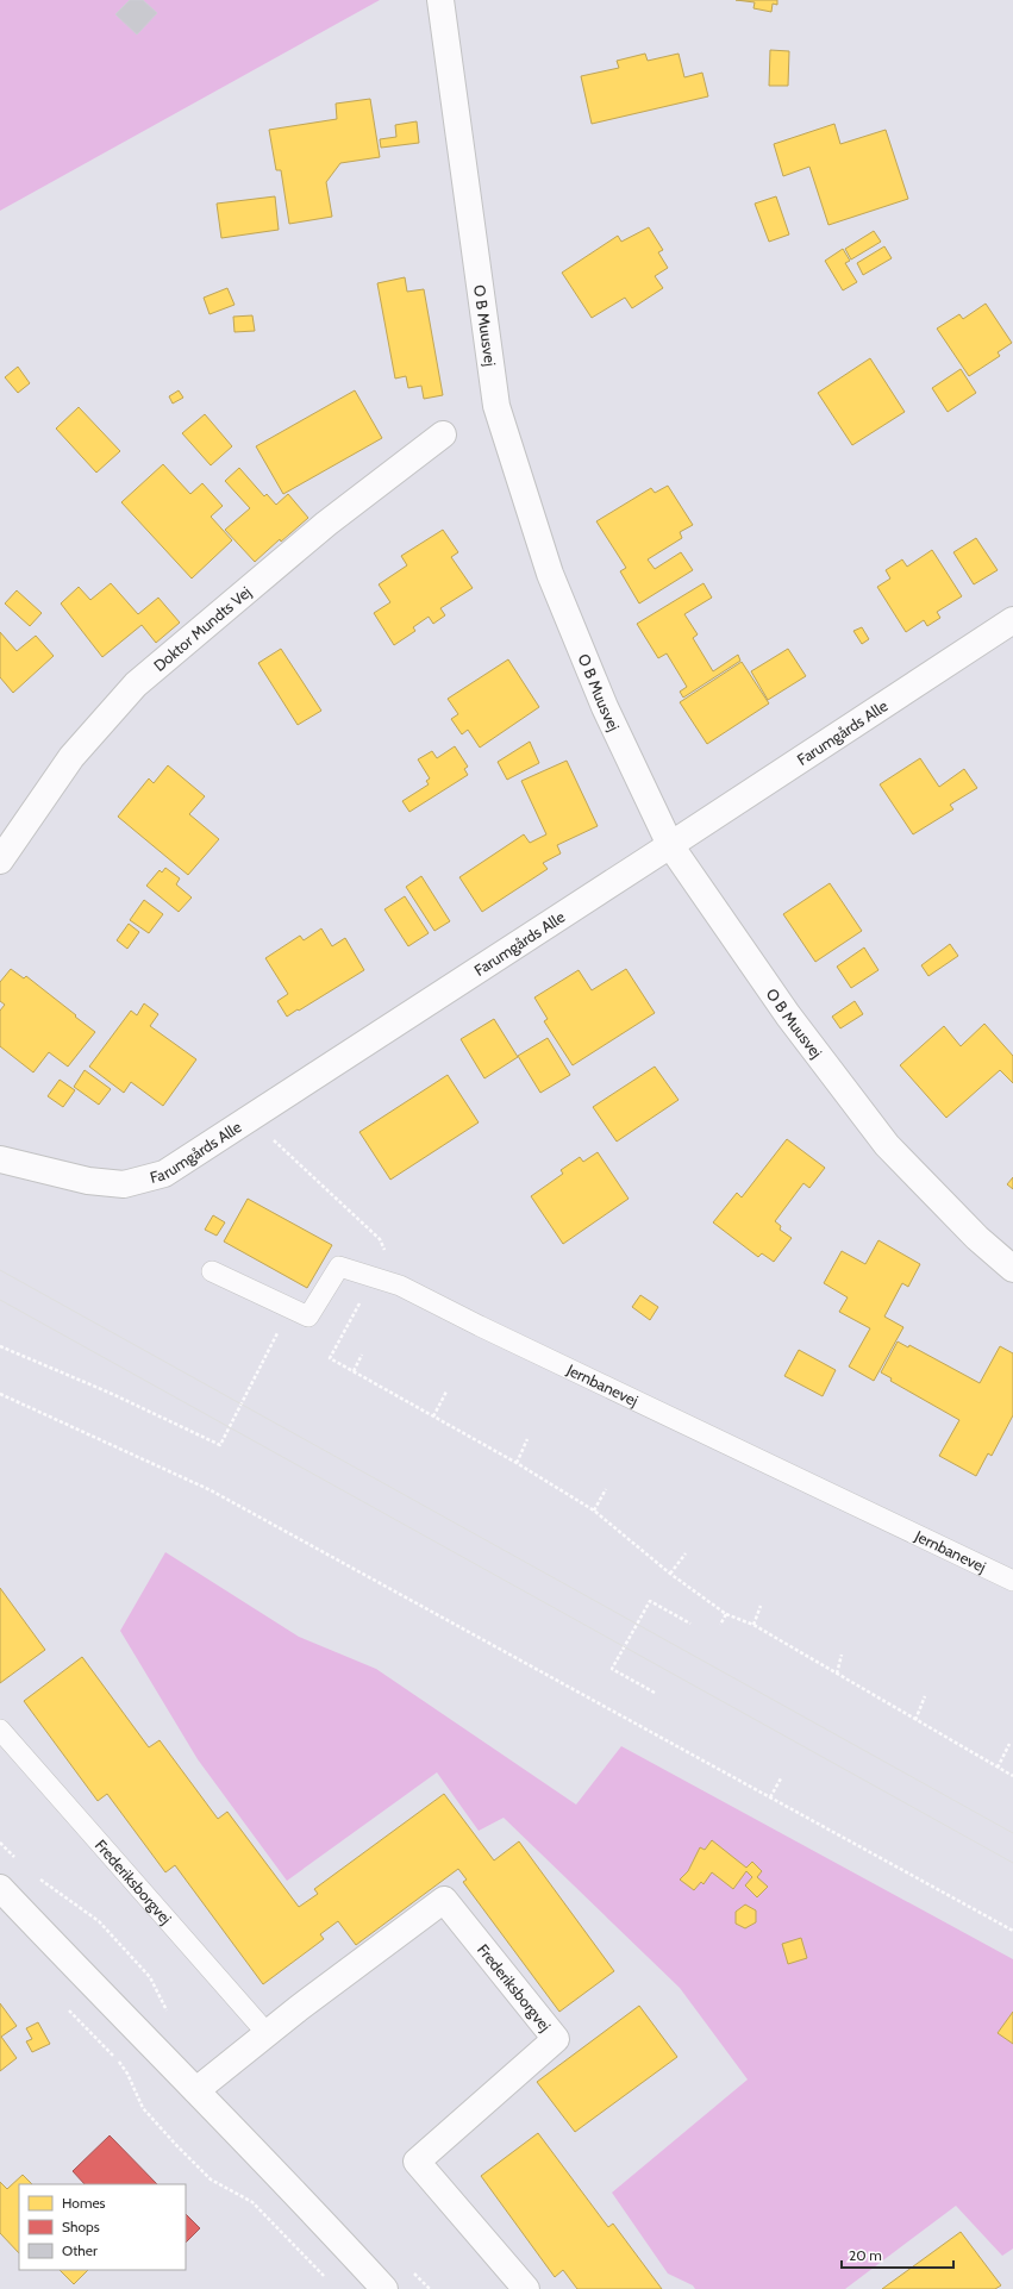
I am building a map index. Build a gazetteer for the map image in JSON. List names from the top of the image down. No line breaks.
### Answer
{"streets":{"street":["O B Muusvej","Doktor Mundts Vej","Farumgårds Alle","Frederiksborgvej"],"lane":["Jernbanevej"]},"crossings":[["O B Muusvej","Farumgårds Alle"]],"legend":["Homes","Shops","Other"],"scale_bar":"20 m"}
